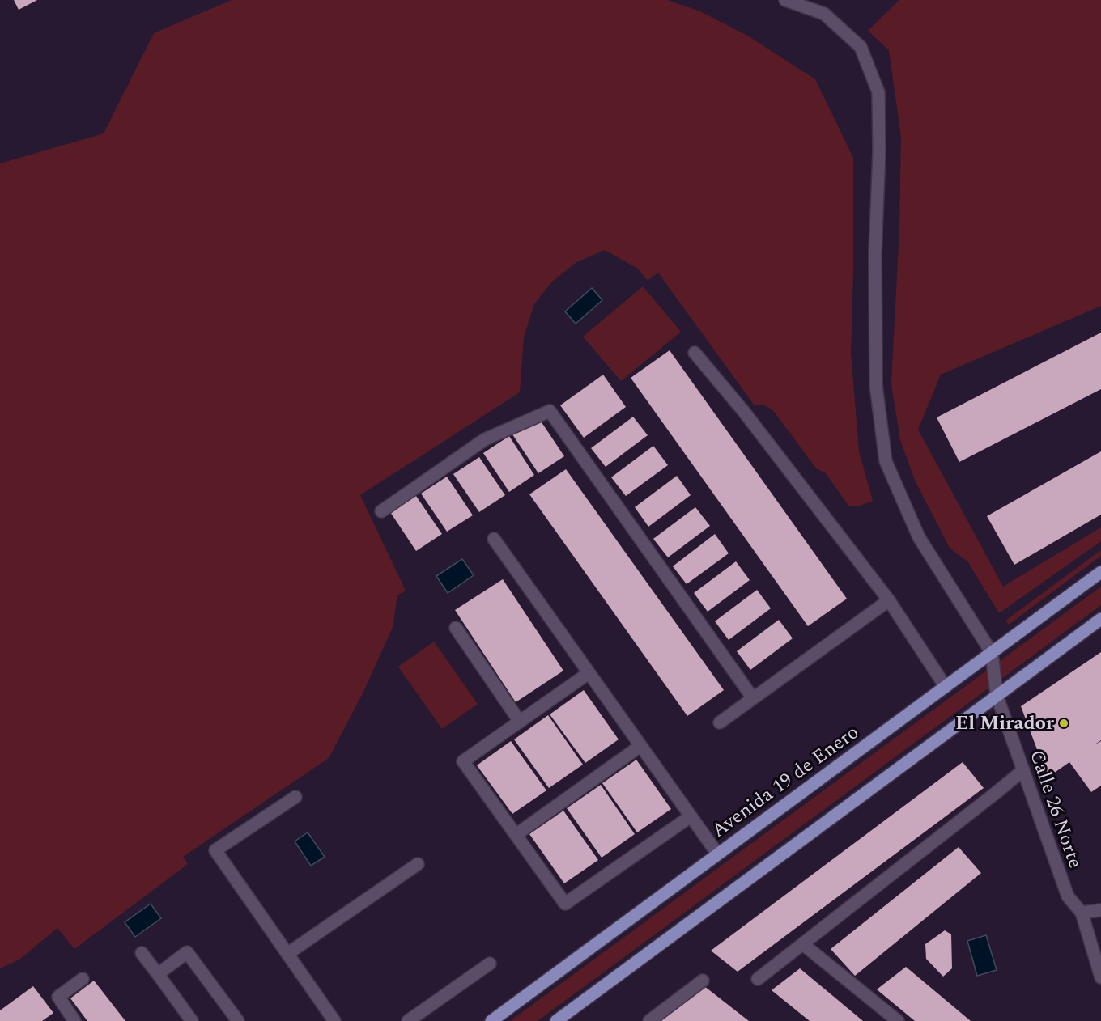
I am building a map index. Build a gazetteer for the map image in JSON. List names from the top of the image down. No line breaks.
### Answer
{"streets":{"main road":["Avenida 19 de Enero"],"street":["Calle 26 Norte"]},"crossings":[["Avenida 19 de Enero","Calle 26 Norte"]],"places":["El Mirador"]}
